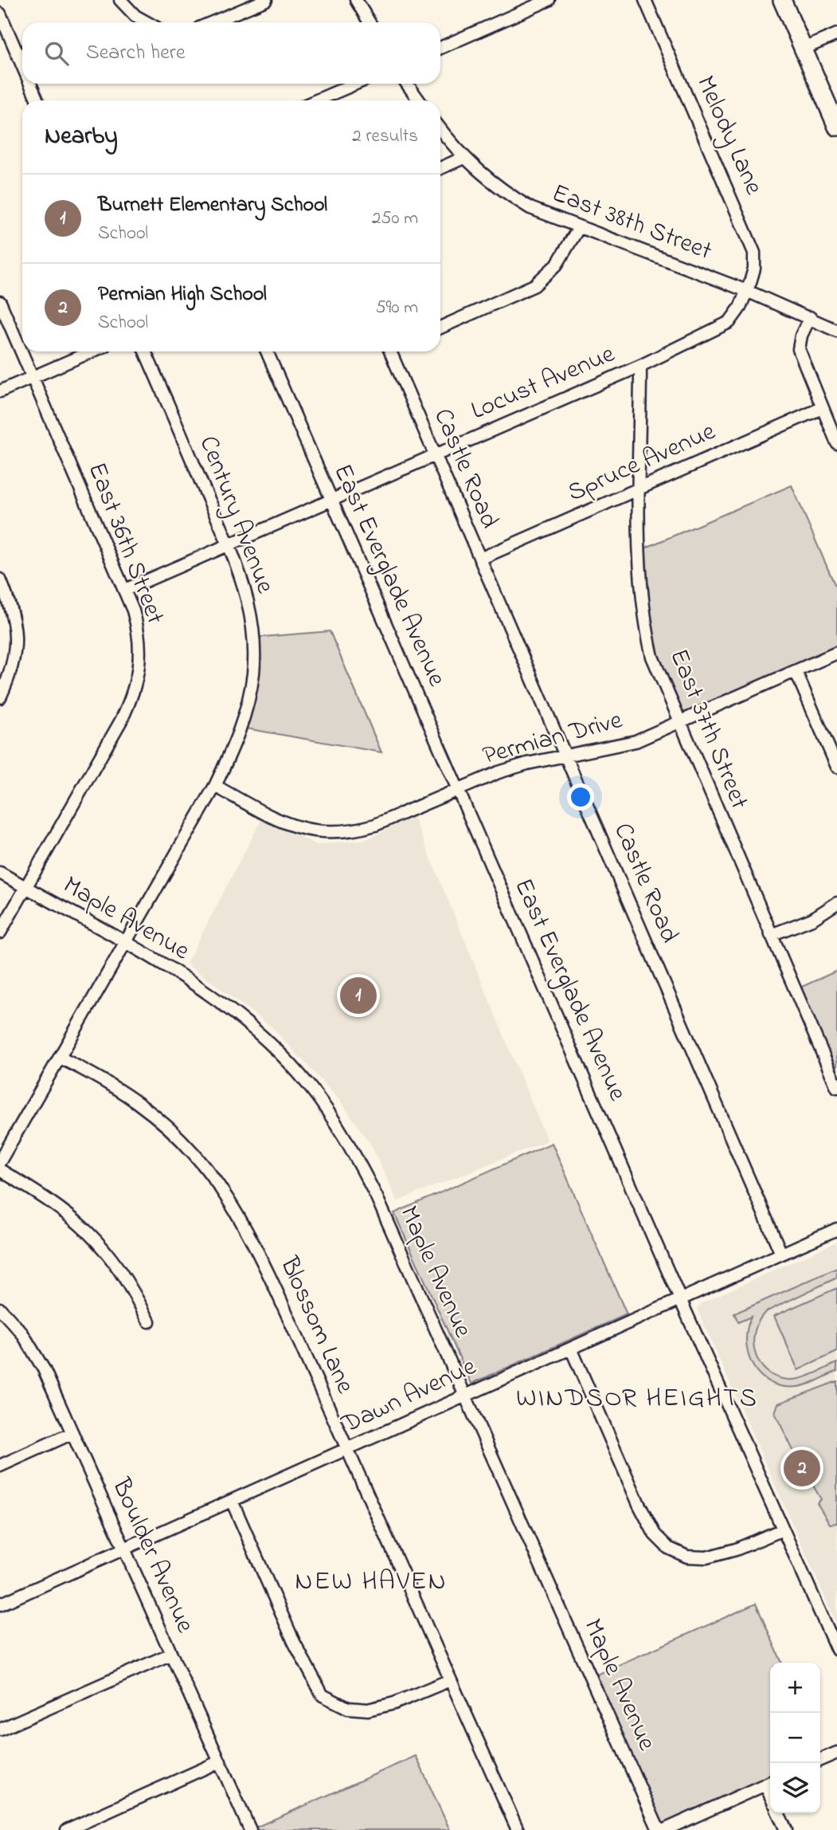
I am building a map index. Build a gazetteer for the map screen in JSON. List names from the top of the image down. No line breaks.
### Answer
{"streets":{"street":["Melody Lane","East 38th Street","Locust Avenue","Spruce Avenue","Castle Road","Century Avenue","East 36th Street","East Everglade Avenue","East 37th Street","Permian Drive","Maple Avenue","Blossom Lane","Dawn Avenue","Boulder Avenue"]},"crossings":[["Melody Lane","East 38th Street"],["Melody Lane","Locust Avenue"],["East 38th Street","Locust Avenue"],["Locust Avenue","Castle Road"],["Locust Avenue","Century Avenue"],["Locust Avenue","East 36th Street"],["Locust Avenue","East Everglade Avenue"],["Locust Avenue","East 37th Street"],["Spruce Avenue","Castle Road"],["Spruce Avenue","East 37th Street"],["Castle Road","Permian Drive"],["Castle Road","Dawn Avenue"],["Century Avenue","Permian Drive"],["Century Avenue","Maple Avenue"],["Century Avenue","Blossom Lane"],["East 36th Street","Maple Avenue"],["East Everglade Avenue","Permian Drive"],["East Everglade Avenue","Dawn Avenue"],["East 37th Street","Permian Drive"],["Maple Avenue","Dawn Avenue"],["Blossom Lane","Dawn Avenue"],["Dawn Avenue","Boulder Avenue"]],"districts":["WINDSOR HEIGHTS","NEW HAVEN"],"page":{"search":"Search here","heading":["Nearby","2 results"],"list":[{"mark":"1","name":"Burnett Elementary School","note":"School","value":"250 m"},{"mark":"2","name":"Permian High School","note":"School","value":"590 m"}],"pins":["1","2"],"map_buttons":["+","−"]}}
